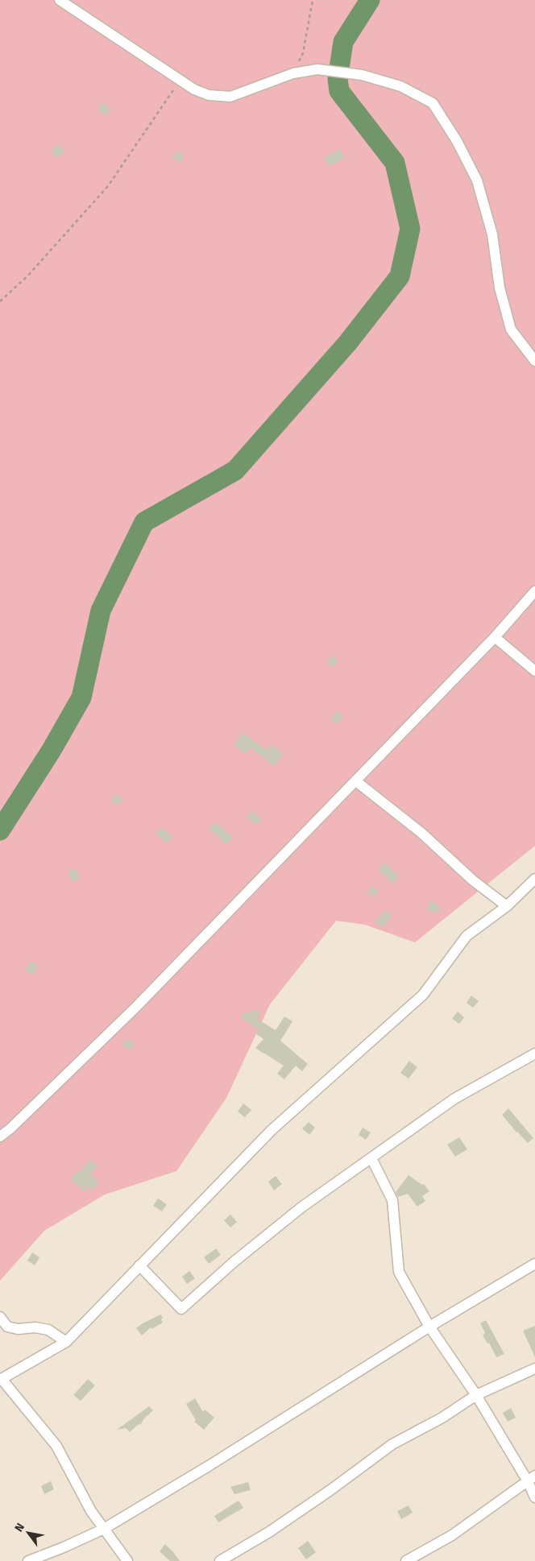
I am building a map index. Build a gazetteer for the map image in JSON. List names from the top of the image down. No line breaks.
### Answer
{"north":"top left"}
